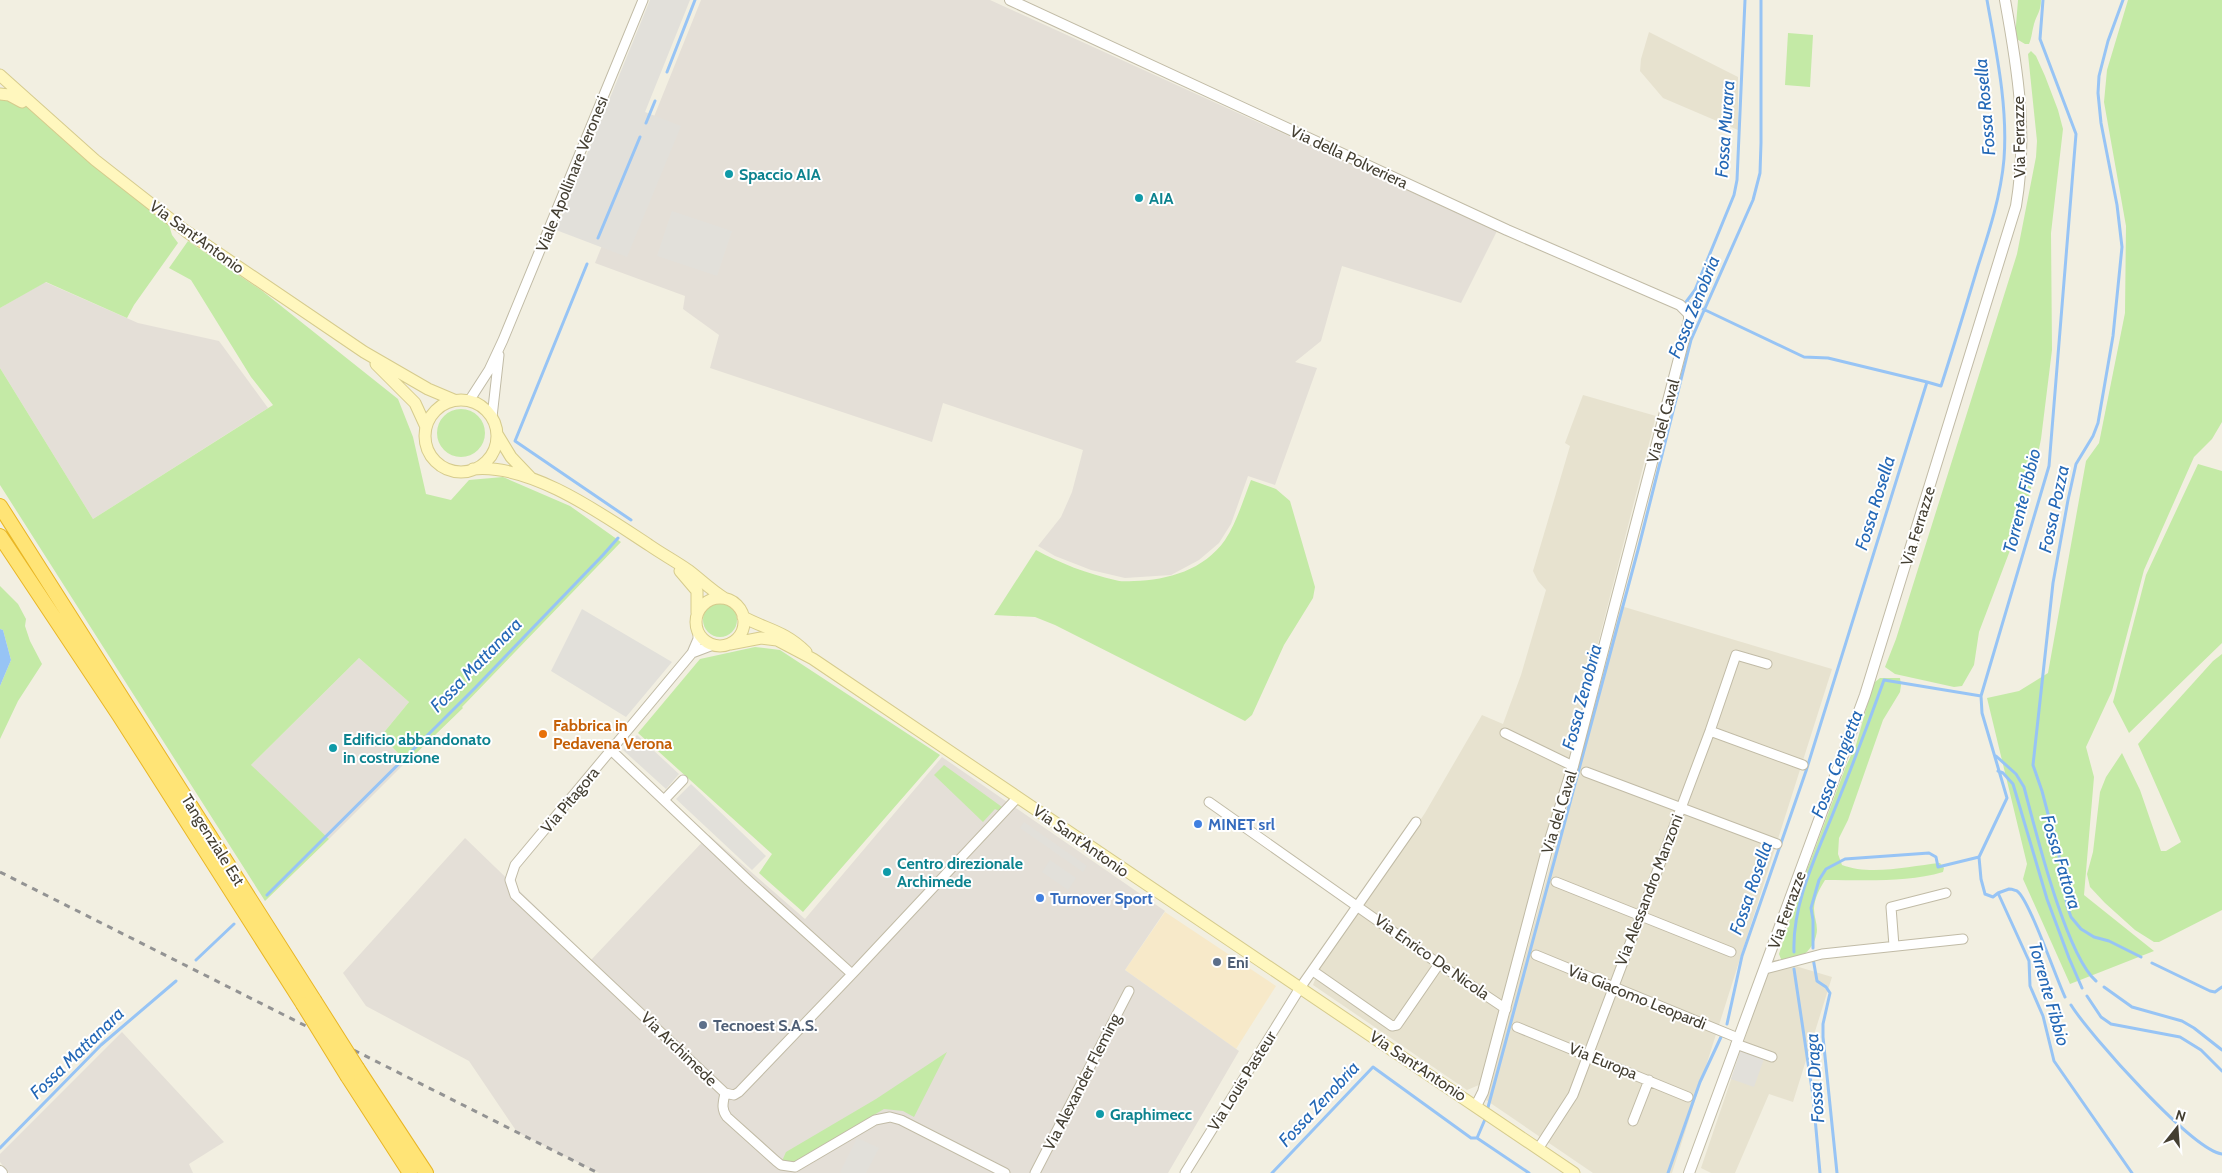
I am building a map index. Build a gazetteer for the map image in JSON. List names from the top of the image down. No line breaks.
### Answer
{"streets":{"highway":["Tangenziale Est"],"main road":["Via Sant'Antonio"],"street":["Via Ferrazze","Via della Polveriera","Viale Apollinare Veronesi","Via del Caval","Via Pitagora","Via Alessandro Manzoni","Via Enrico De Nicola","Via Giacomo Leopardi","Via Archimede","Via Europa","Via Louis Pasteur","Via Alexander Fleming"]},"crossings":[["Via Ferrazze","Via Giacomo Leopardi"],["Via della Polveriera","Via del Caval"],["Viale Apollinare Veronesi","Via Sant'Antonio"],["Via Sant'Antonio","Via del Caval"],["Via Sant'Antonio","Via Pitagora"],["Via Sant'Antonio","Via Alessandro Manzoni"],["Via Sant'Antonio","Via Archimede"],["Via Sant'Antonio","Via Louis Pasteur"],["Via del Caval","Via Enrico De Nicola"],["Via Pitagora","Via Archimede"],["Via Alessandro Manzoni","Via Giacomo Leopardi"],["Via Alessandro Manzoni","Via Europa"],["Via Enrico De Nicola","Via Louis Pasteur"]],"water":["Fossa Rosella","Fossa Murara","Fossa Zenobria","Torrente Fibbio","Fossa Pozza","Fossa Mattanara","Fossa Cengietta","Fossa Fattora","Fossa Draga"],"places":["Spaccio AIA","AIA","Fabbrica in Pedavena Verona","Edificio abbandonato in costruzione","MINET srl","Centro direzionale Archimede","Turnover Sport","Eni","Tecnoest S.A.S.","Graphimecc"],"north":"top"}
